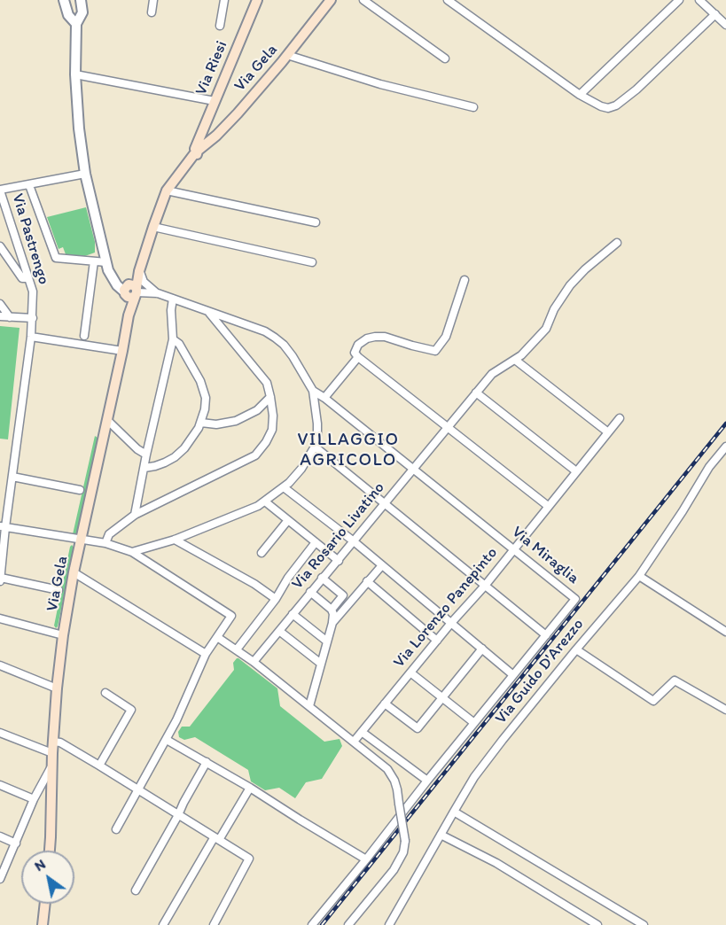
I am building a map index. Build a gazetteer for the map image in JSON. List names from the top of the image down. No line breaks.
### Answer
{"streets":{"main road":["Via Riesi","Via Gela"],"street":["Via Pastrengo","Via Rosario Livatino","Via Miraglia","Via Lorenzo Panepinto","Via Guido D'Arezzo"]},"crossings":[["Via Riesi","Via Gela"],["Via Rosario Livatino","Via Miraglia"],["Via Miraglia","Via Lorenzo Panepinto"]],"districts":["VILLAGGIO AGRICOLO"],"north":"top left"}
